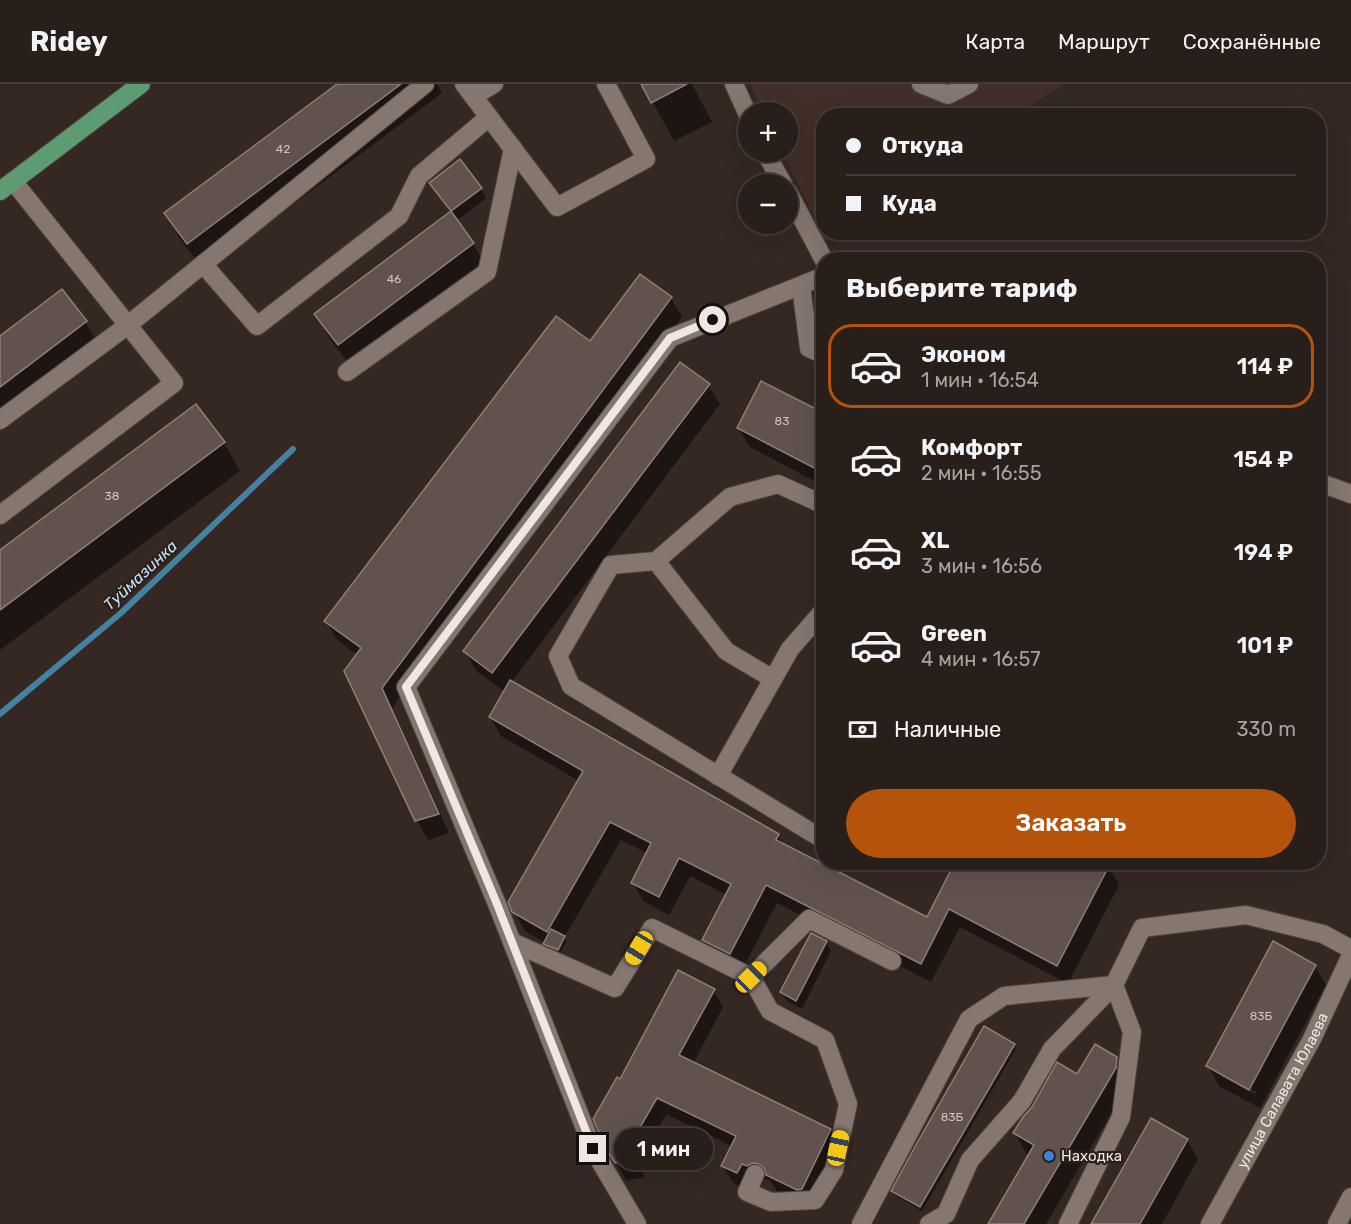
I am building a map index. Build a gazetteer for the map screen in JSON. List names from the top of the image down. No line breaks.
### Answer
{"streets":{"street":["улица Салавата Юлаева"]},"water":["Туймазинка"],"places":["Находка"],"house_numbers":["42","46","83","38","83Б","83Б"],"page":{"header":"Ridey","nav":["Карта","Маршрут","Сохранённые"],"map_buttons":["+","−"],"banner":["Откуда","Куда"],"heading":"Выберите тариф","list":[{"name":"Эконом","note":"1 мин · 16:54","value":"114 ₽"},{"name":"Комфорт","note":"2 мин · 16:55","value":"154 ₽"},{"name":"XL","note":"3 мин · 16:56","value":"194 ₽"},{"name":"Green","note":"4 мин · 16:57","value":"101 ₽"}],"pay":["Наличные","330 m"],"buttons":"Заказать","bubble":"1 мин"}}
